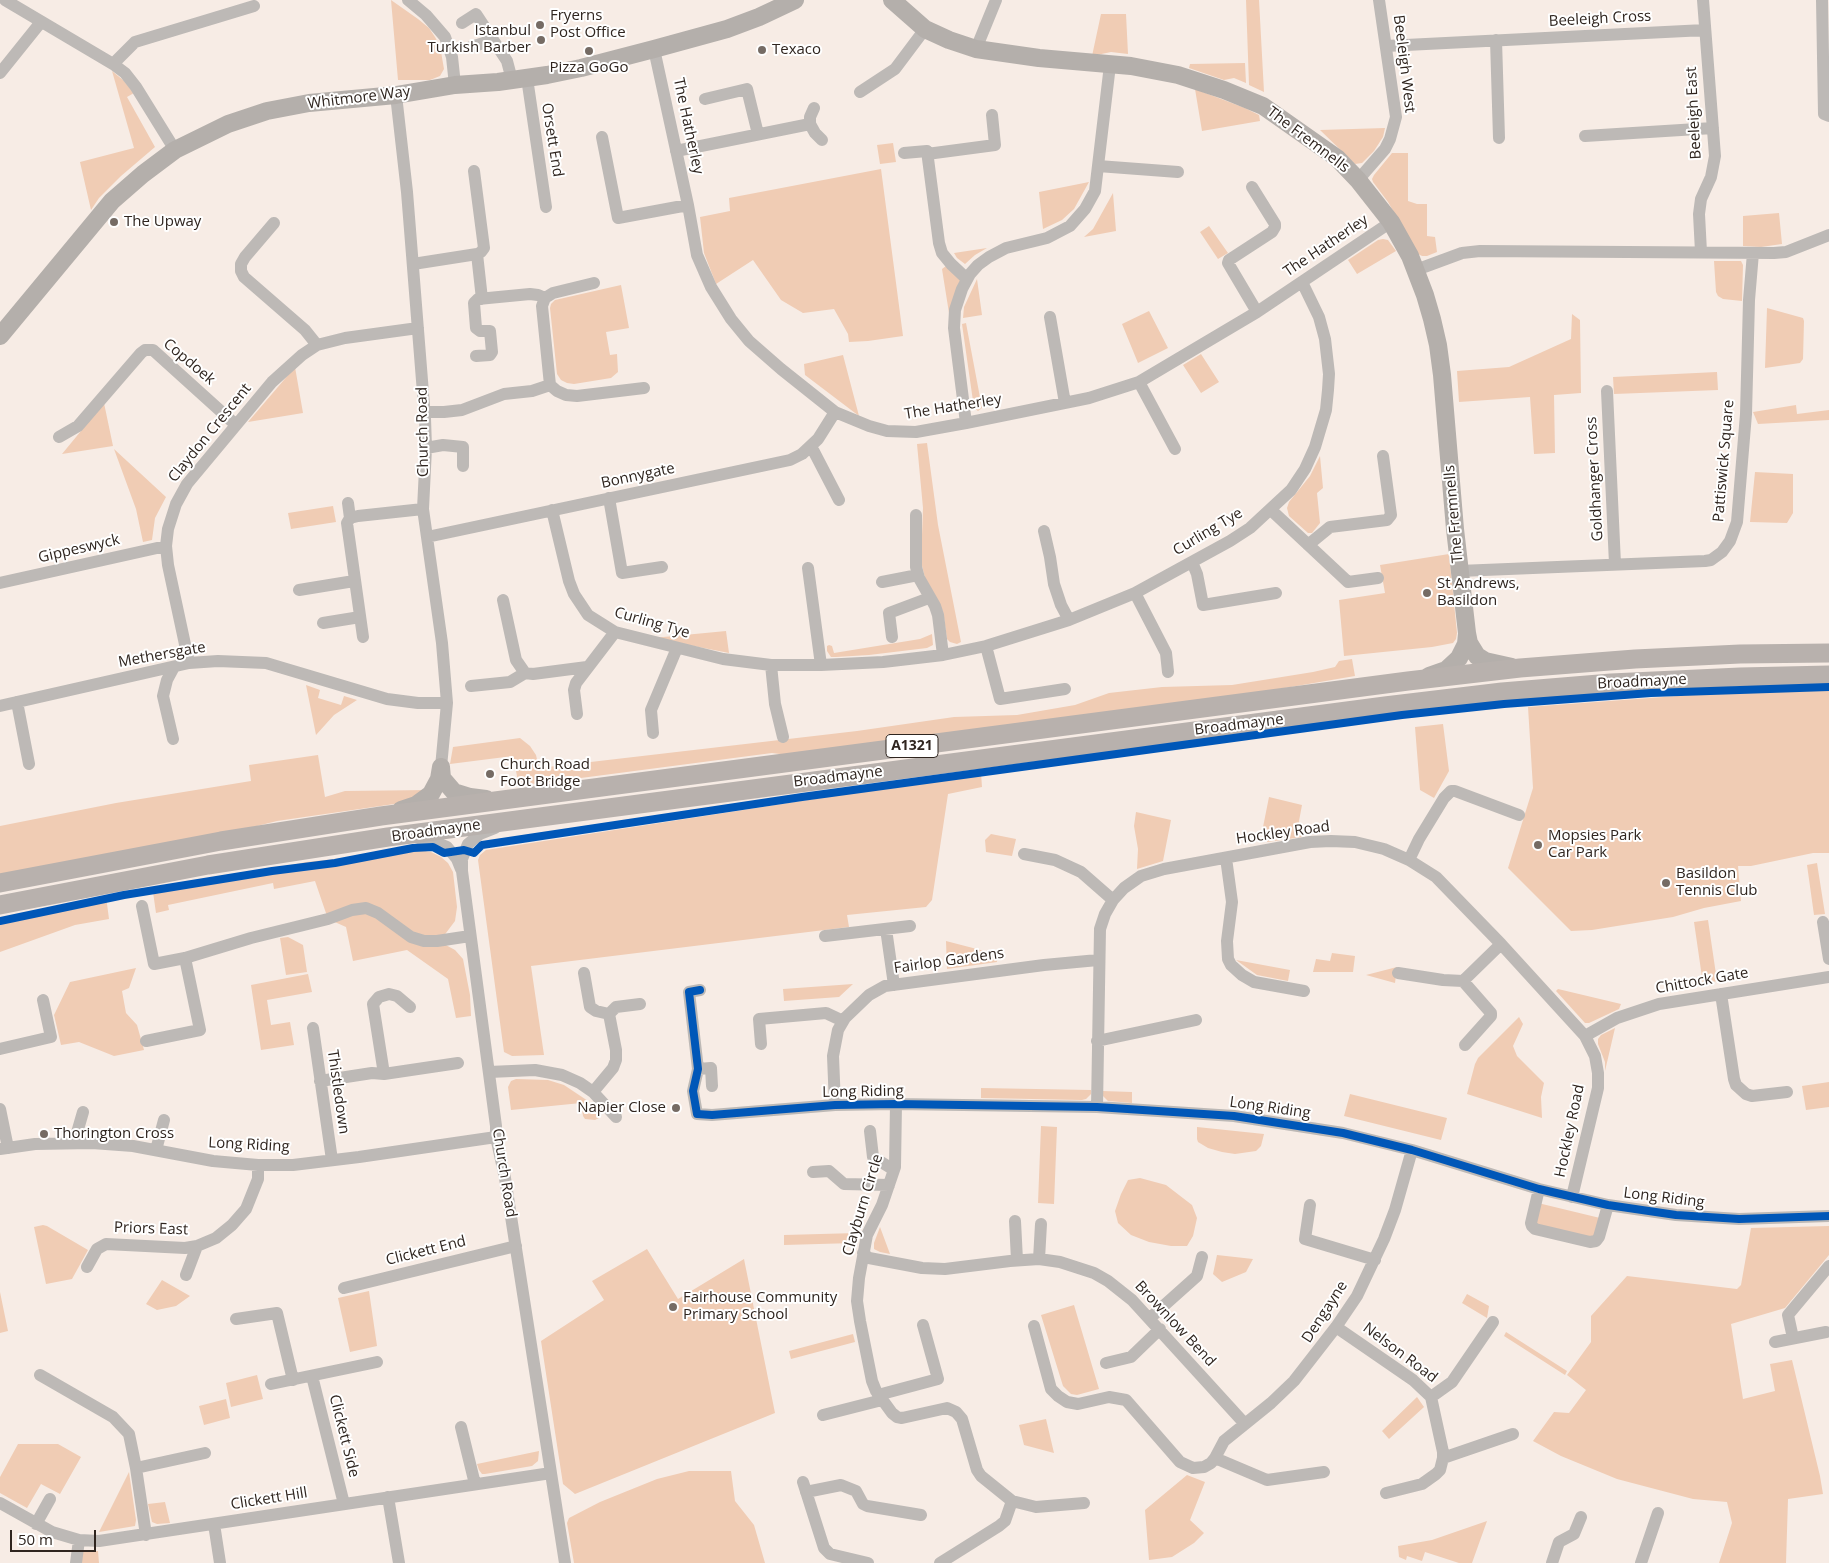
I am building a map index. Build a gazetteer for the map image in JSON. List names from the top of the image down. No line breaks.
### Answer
{"streets":{"main road":["Broadmayne","A1321"],"street":["Beeleigh Cross","Beeleigh West","Whitmore Way","Beeleigh East","The Hatherley","Orsett End","The Fremnells","Copdoek","Church Road","Claydon Crescent","Pattiswick Square","Bonnygate","Goldhanger Cross","Curling Tye","Gippeswyck","Methersgate","Hockley Road","Fairlop Gardens","Chittock Gate","Thistledown","Long Riding","Clayburn Circle","Priors East","Clickett End","Dengayne","Brownlow Bend","Nelson Road","Clickett Side","Clickett Hill"]},"crossings":[["Beeleigh Cross","Beeleigh West"],["Beeleigh Cross","Beeleigh East"],["Beeleigh West","The Fremnells"],["Whitmore Way","The Hatherley"],["Whitmore Way","Orsett End"],["Whitmore Way","Church Road"],["The Hatherley","The Fremnells"],["The Hatherley","Bonnygate"],["The Hatherley","Curling Tye"],["The Fremnells","Pattiswick Square"],["The Fremnells","Broadmayne"],["Copdoek","Claydon Crescent"],["Church Road","Claydon Crescent"],["Church Road","Bonnygate"],["Church Road","Methersgate"],["Church Road","Broadmayne"],["Church Road","Long Riding"],["Church Road","Clickett End"],["Church Road","Clickett Hill"],["Claydon Crescent","Gippeswyck"],["Claydon Crescent","Methersgate"],["Pattiswick Square","Goldhanger Cross"],["Bonnygate","Curling Tye"],["Hockley Road","Fairlop Gardens"],["Hockley Road","Chittock Gate"],["Hockley Road","Long Riding"],["Fairlop Gardens","Long Riding"],["Thistledown","Long Riding"],["Long Riding","Clayburn Circle"],["Long Riding","Priors East"],["Long Riding","Dengayne"],["Clayburn Circle","Brownlow Bend"],["Dengayne","Brownlow Bend"],["Dengayne","Nelson Road"],["Clickett Side","Clickett Hill"]],"places":["Fryerns Post Office","Istanbul Turkish Barber","Texaco","Pizza GoGo","The Upway","St Andrews, Basildon","Church Road Foot Bridge","Mopsies Park Car Park","Basildon Tennis Club","Napier Close","Thorington Cross","Fairhouse Community Primary School"],"scale_bar":"50 m"}
